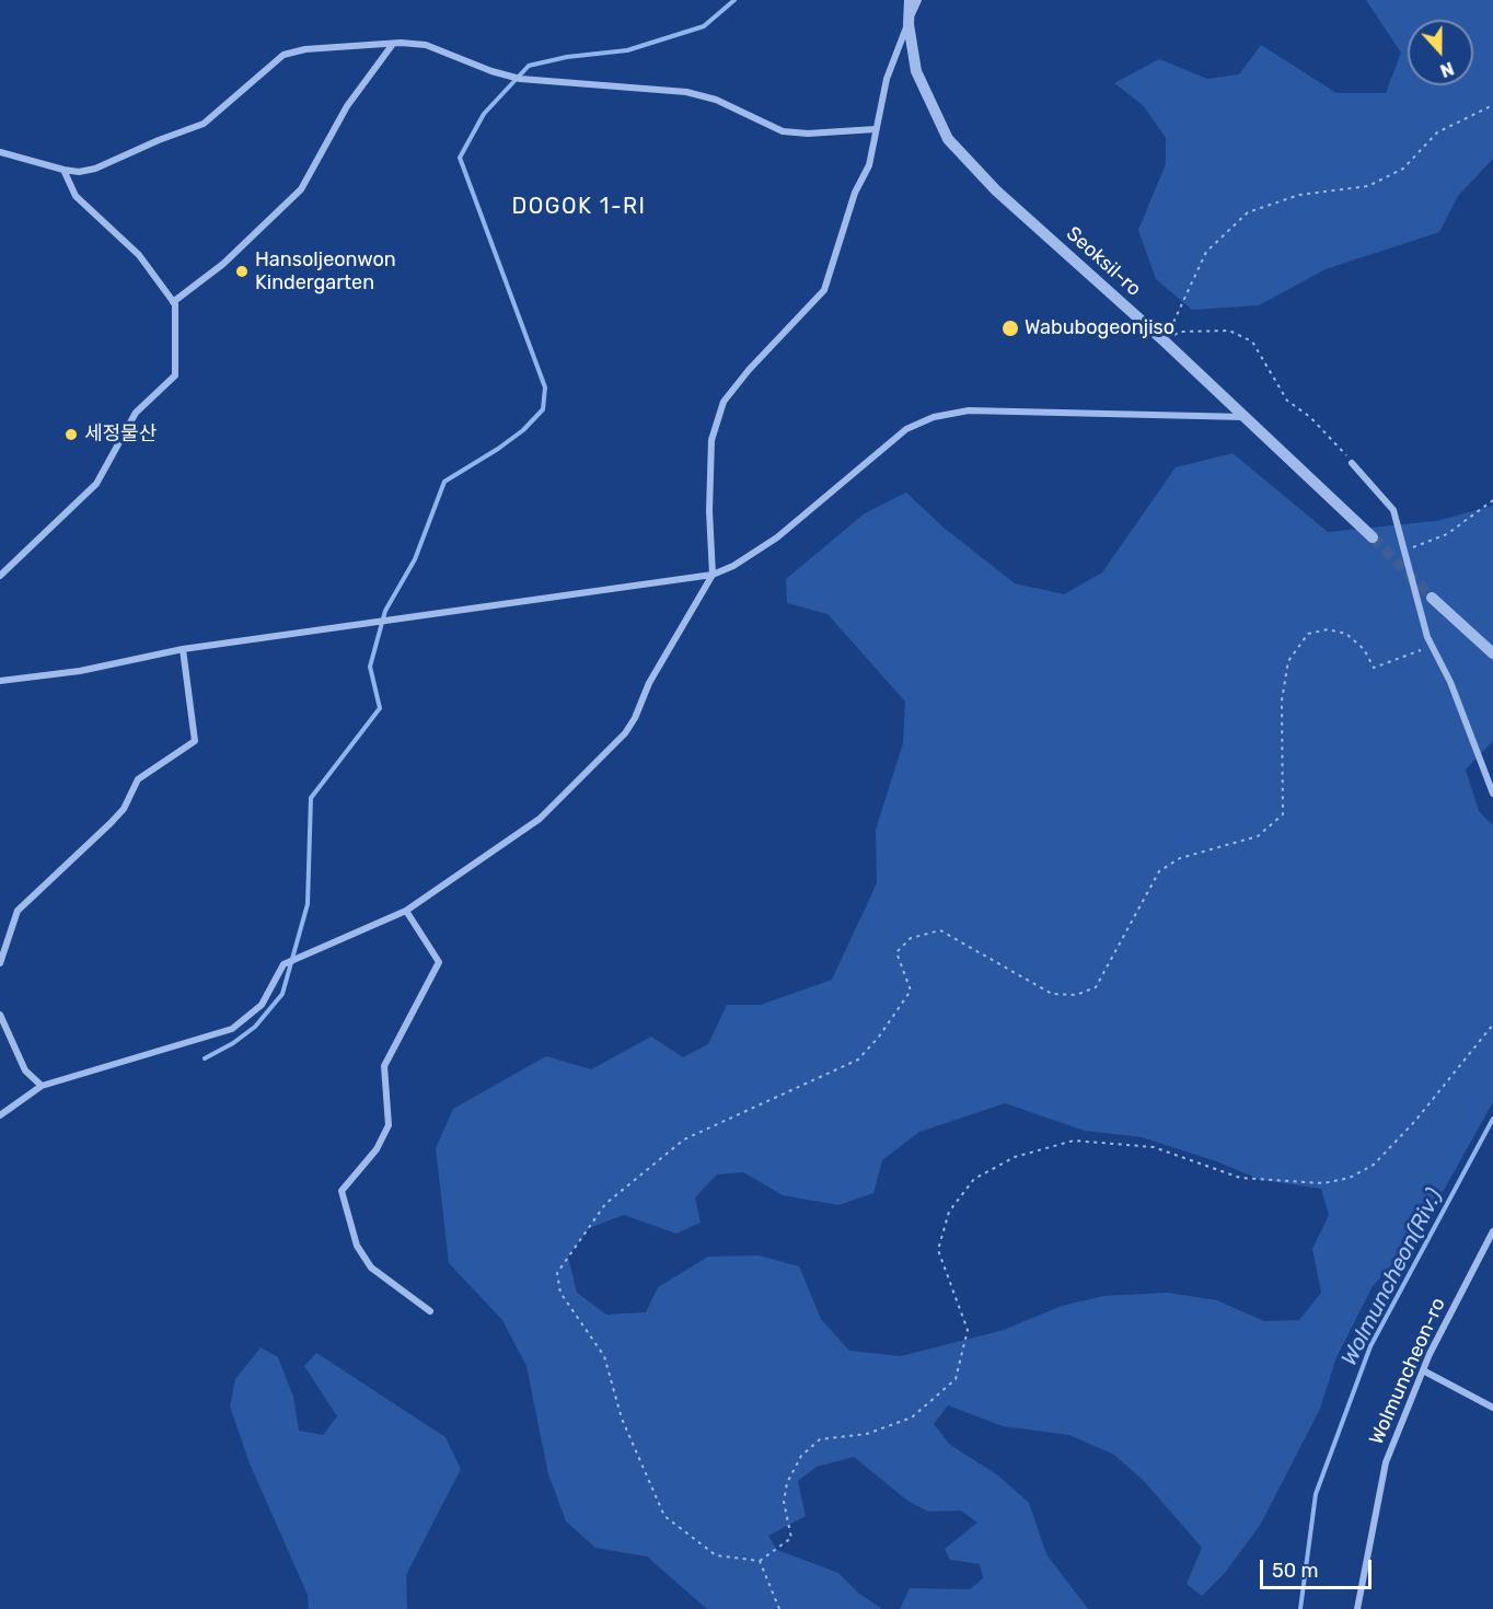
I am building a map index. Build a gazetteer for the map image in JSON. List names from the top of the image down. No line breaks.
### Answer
{"streets":{"street":["Seoksil-ro","Wolmuncheon-ro"]},"districts":["DOGOK 1-RI"],"water":["Wolmuncheon(Riv.)"],"places":["Hansoljeonwon Kindergarten","Wabubogeonjiso","세정물산"],"scale_bar":"50 m","north":"bottom"}
